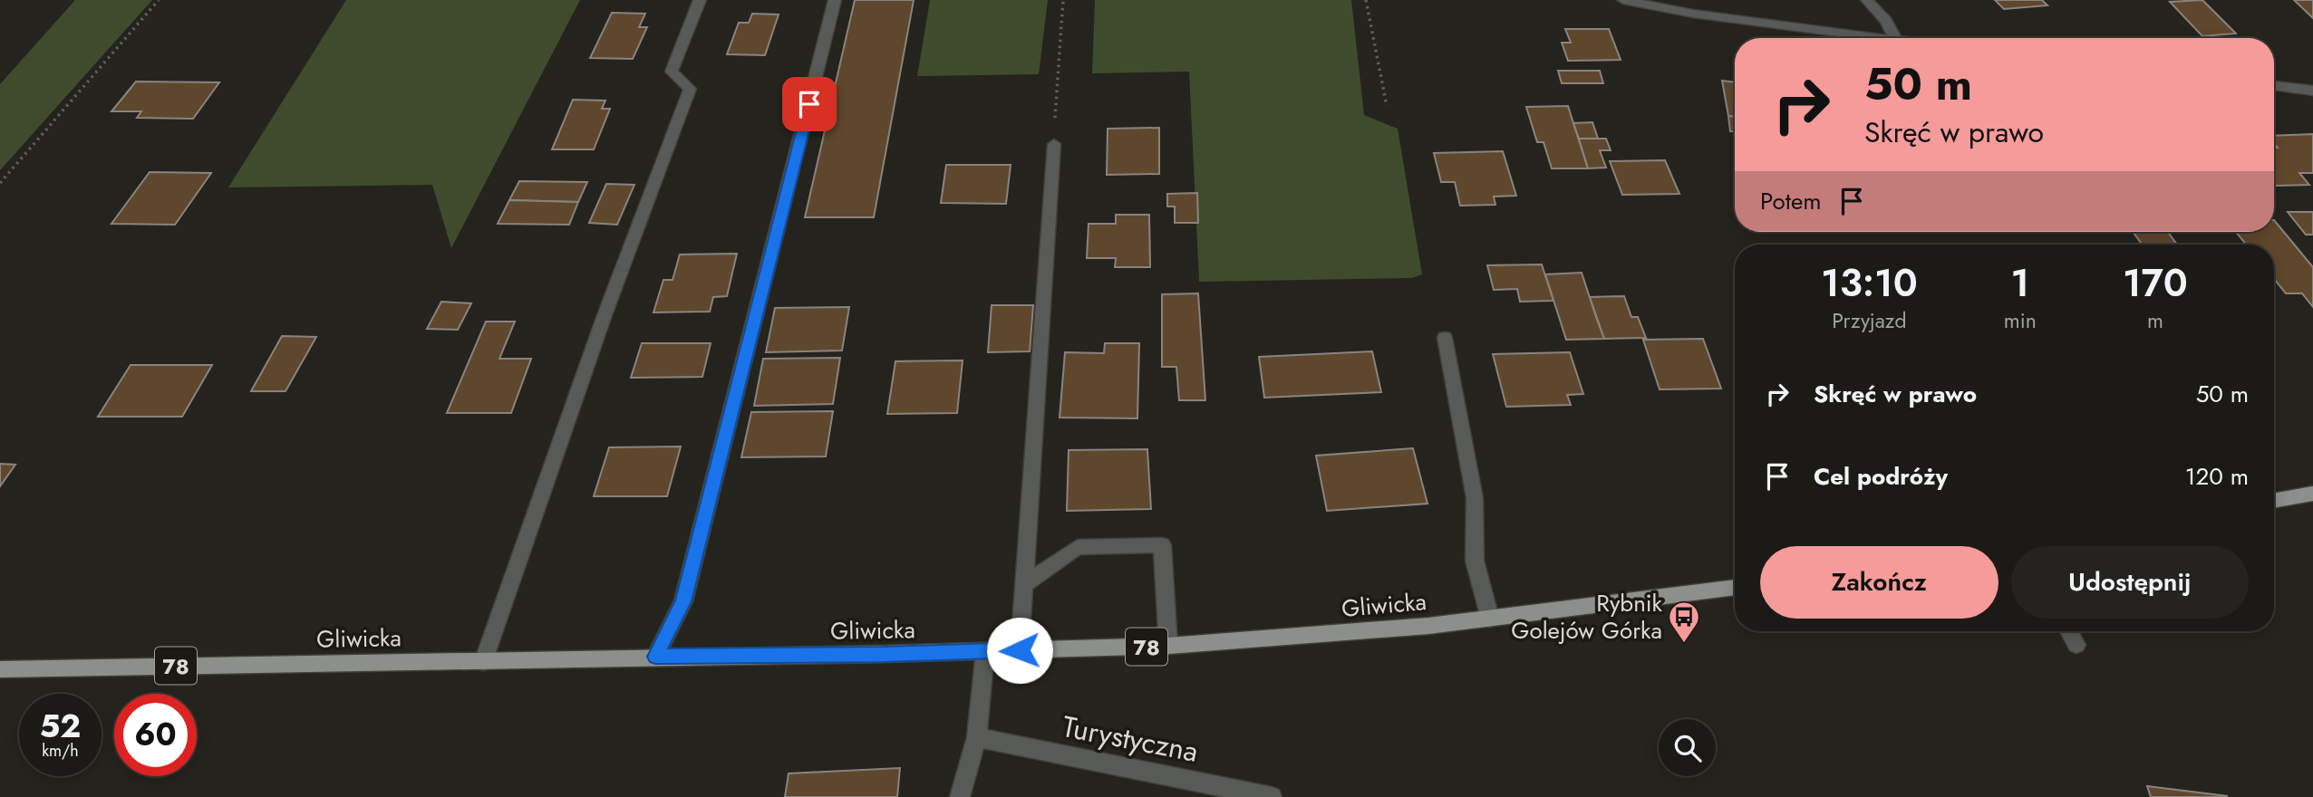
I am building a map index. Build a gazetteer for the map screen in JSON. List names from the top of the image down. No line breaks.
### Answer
{"streets":{"main road":["Gliwicka","78"],"street":["Turystyczna"]},"places":{"bus stop":["Rybnik Golejów Górka"]},"page":{"turn":["50 m","Skręć w prawo"],"then":"Potem","eta":["13:10","Przyjazd","1","min","170","m"],"list":[{"name":"Skręć w prawo","value":"50 m"},{"name":"Cel podróży","value":"120 m"}],"buttons":["Zakończ","Udostępnij"],"speed":"52 km/h","limit":"60"}}
